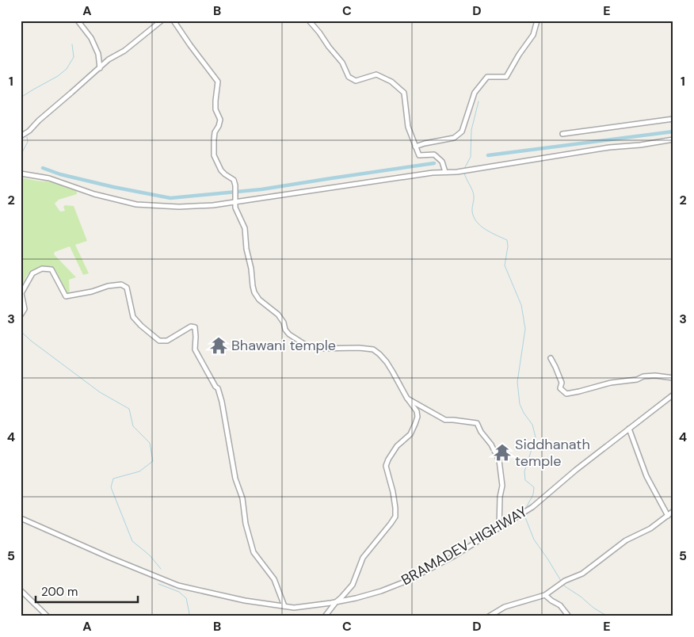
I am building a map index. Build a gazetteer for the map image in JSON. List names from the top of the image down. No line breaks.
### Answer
{"streets":{"street":["BRAMADEV HIGHWAY"]},"places":{"temple":["Bhawani temple","Siddhanath temple"]},"scale_bar":"200 m","grid":{"columns":["A","B","C","D","E"],"rows":["1","2","3","4","5"]}}
